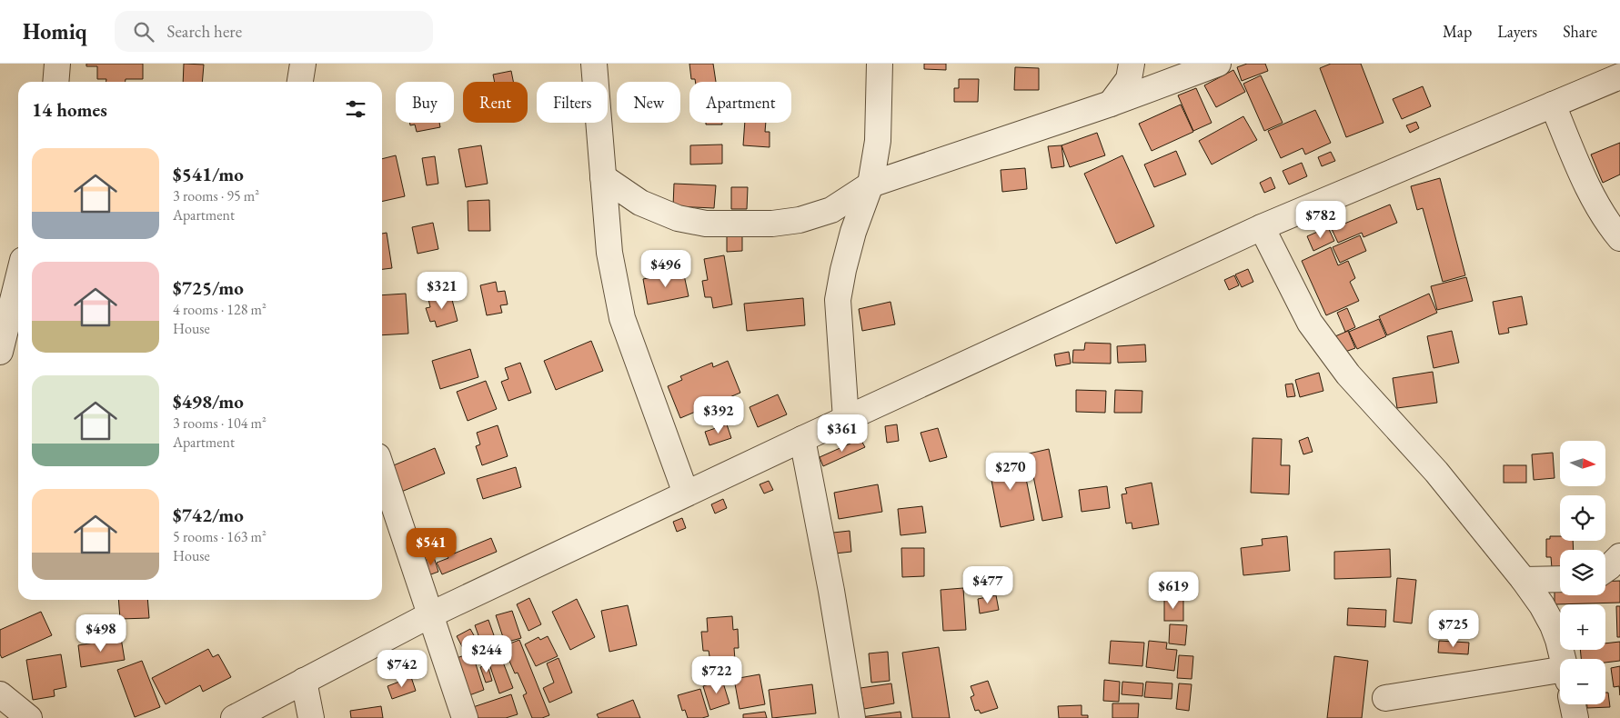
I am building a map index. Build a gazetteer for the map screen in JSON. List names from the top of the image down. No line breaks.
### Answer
{"north":"right","page":{"header":"Homiq","search":"Search here","nav":["Map","Layers","Share"],"chip":["Buy","Rent","Filters","New","Apartment"],"heading":"14 homes","list":[{"name":"$541/mo","note":"3 rooms · 95 m² · Apartment"},{"name":"$725/mo","note":"4 rooms · 128 m² · House"},{"name":"$498/mo","note":"3 rooms · 104 m² · Apartment"},{"name":"$742/mo","note":"5 rooms · 163 m² · House"}],"price":["$782","$496","$321","$392","$361","$270","$541","$477","$619","$725","$498","$244","$742","$722"],"map_buttons":["+","−"]}}
